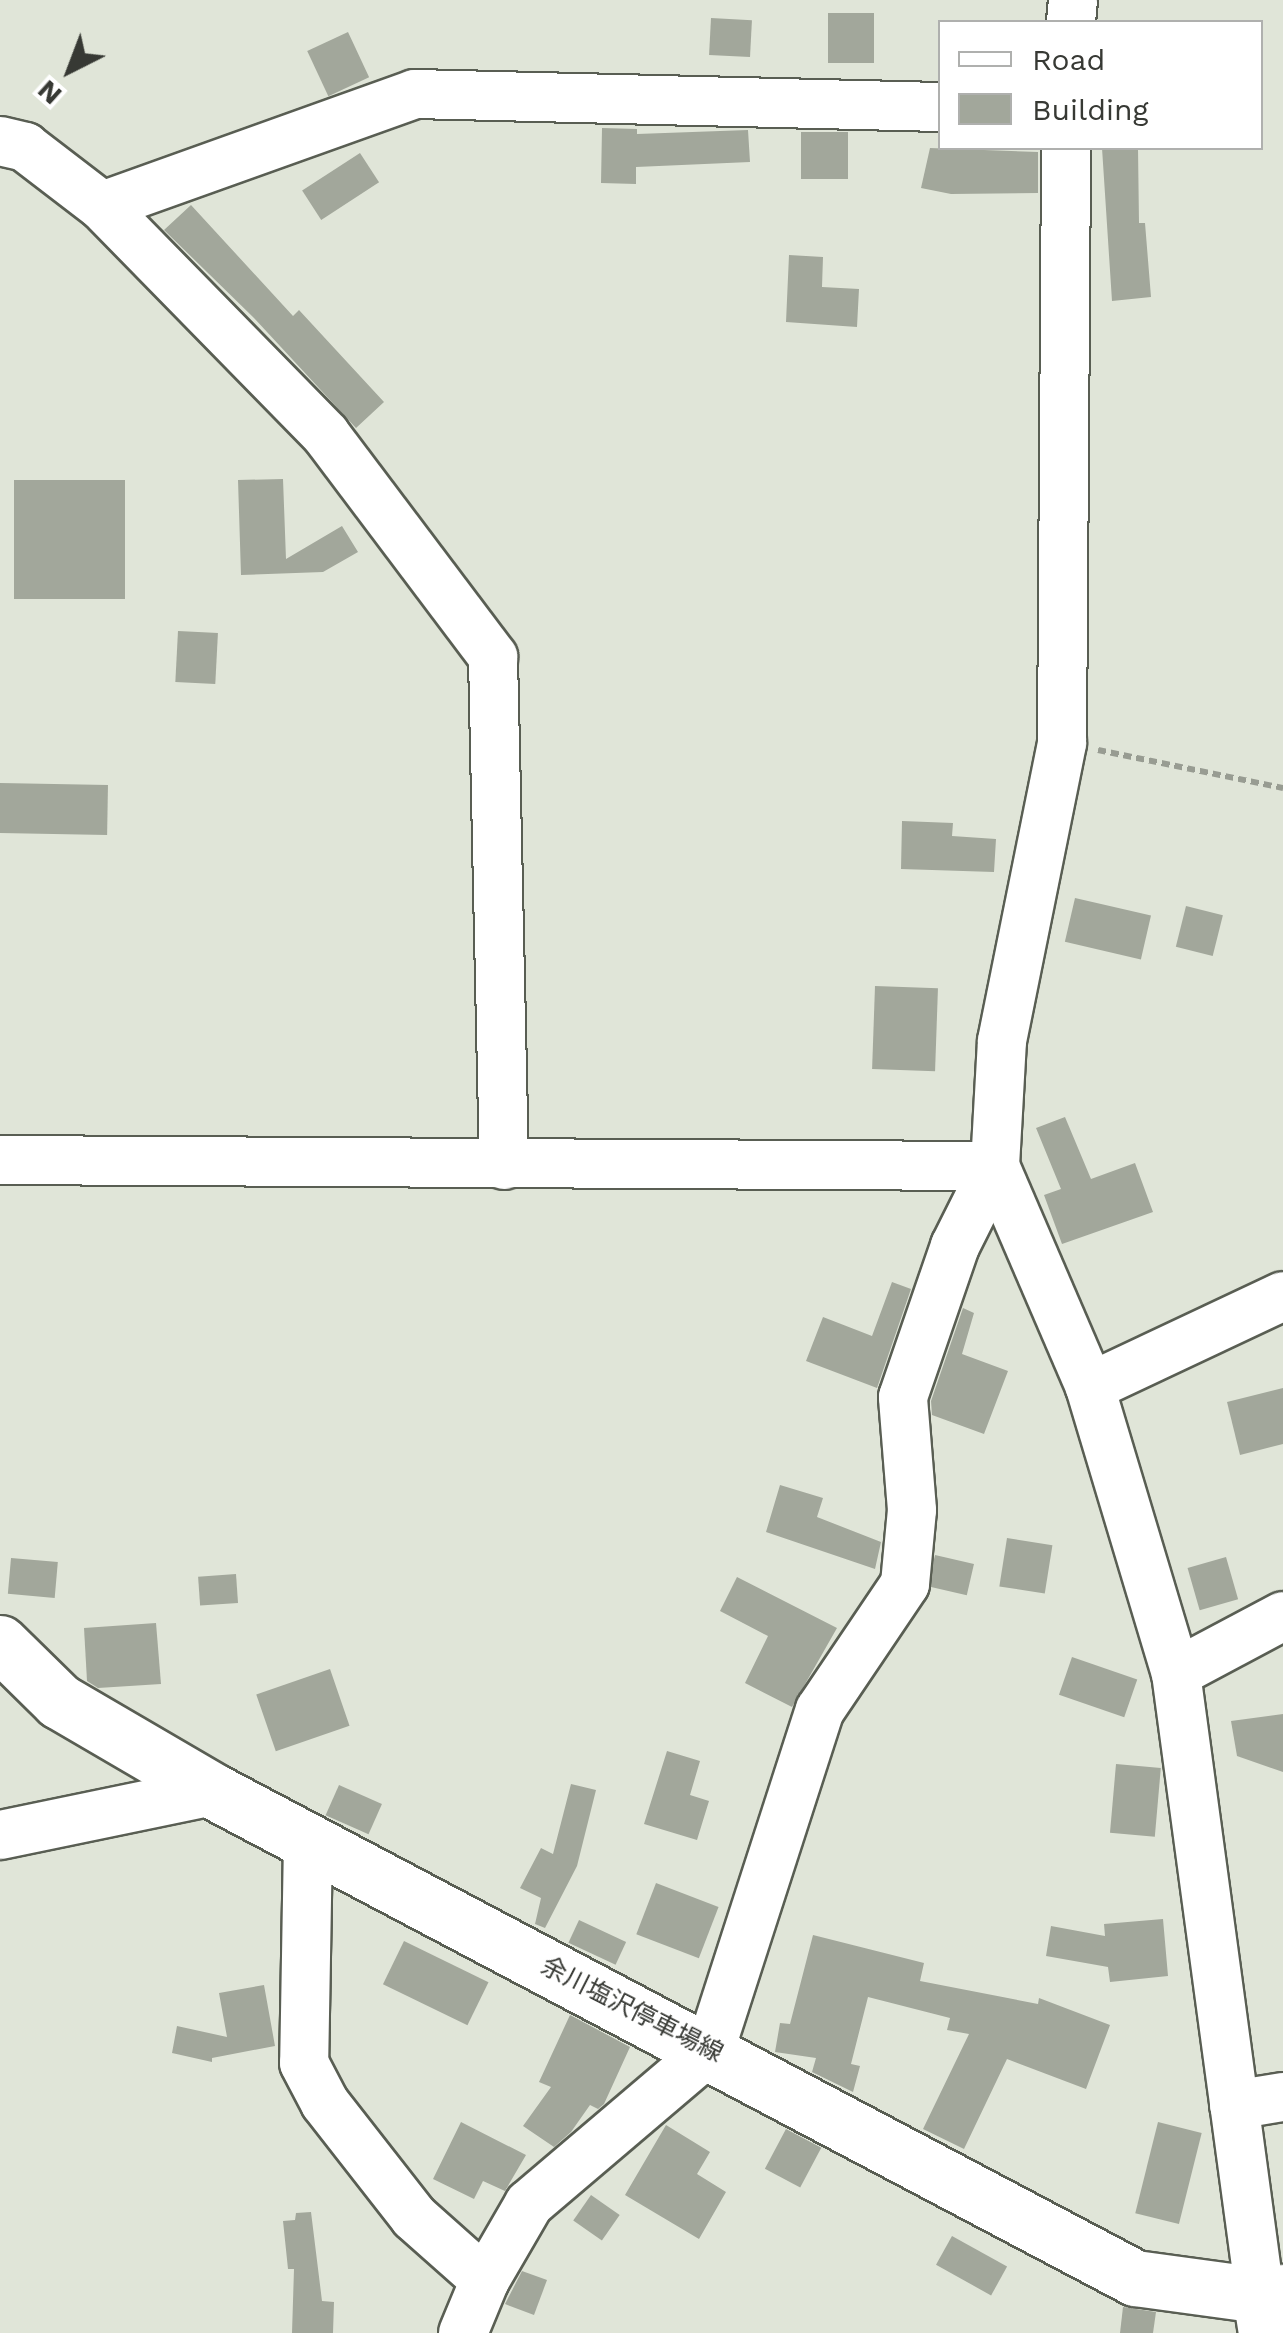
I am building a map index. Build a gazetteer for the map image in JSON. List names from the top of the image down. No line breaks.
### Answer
{"streets":{"main road":["余川塩沢停車場線"]},"legend":["Road","Building"],"north":"bottom left"}
